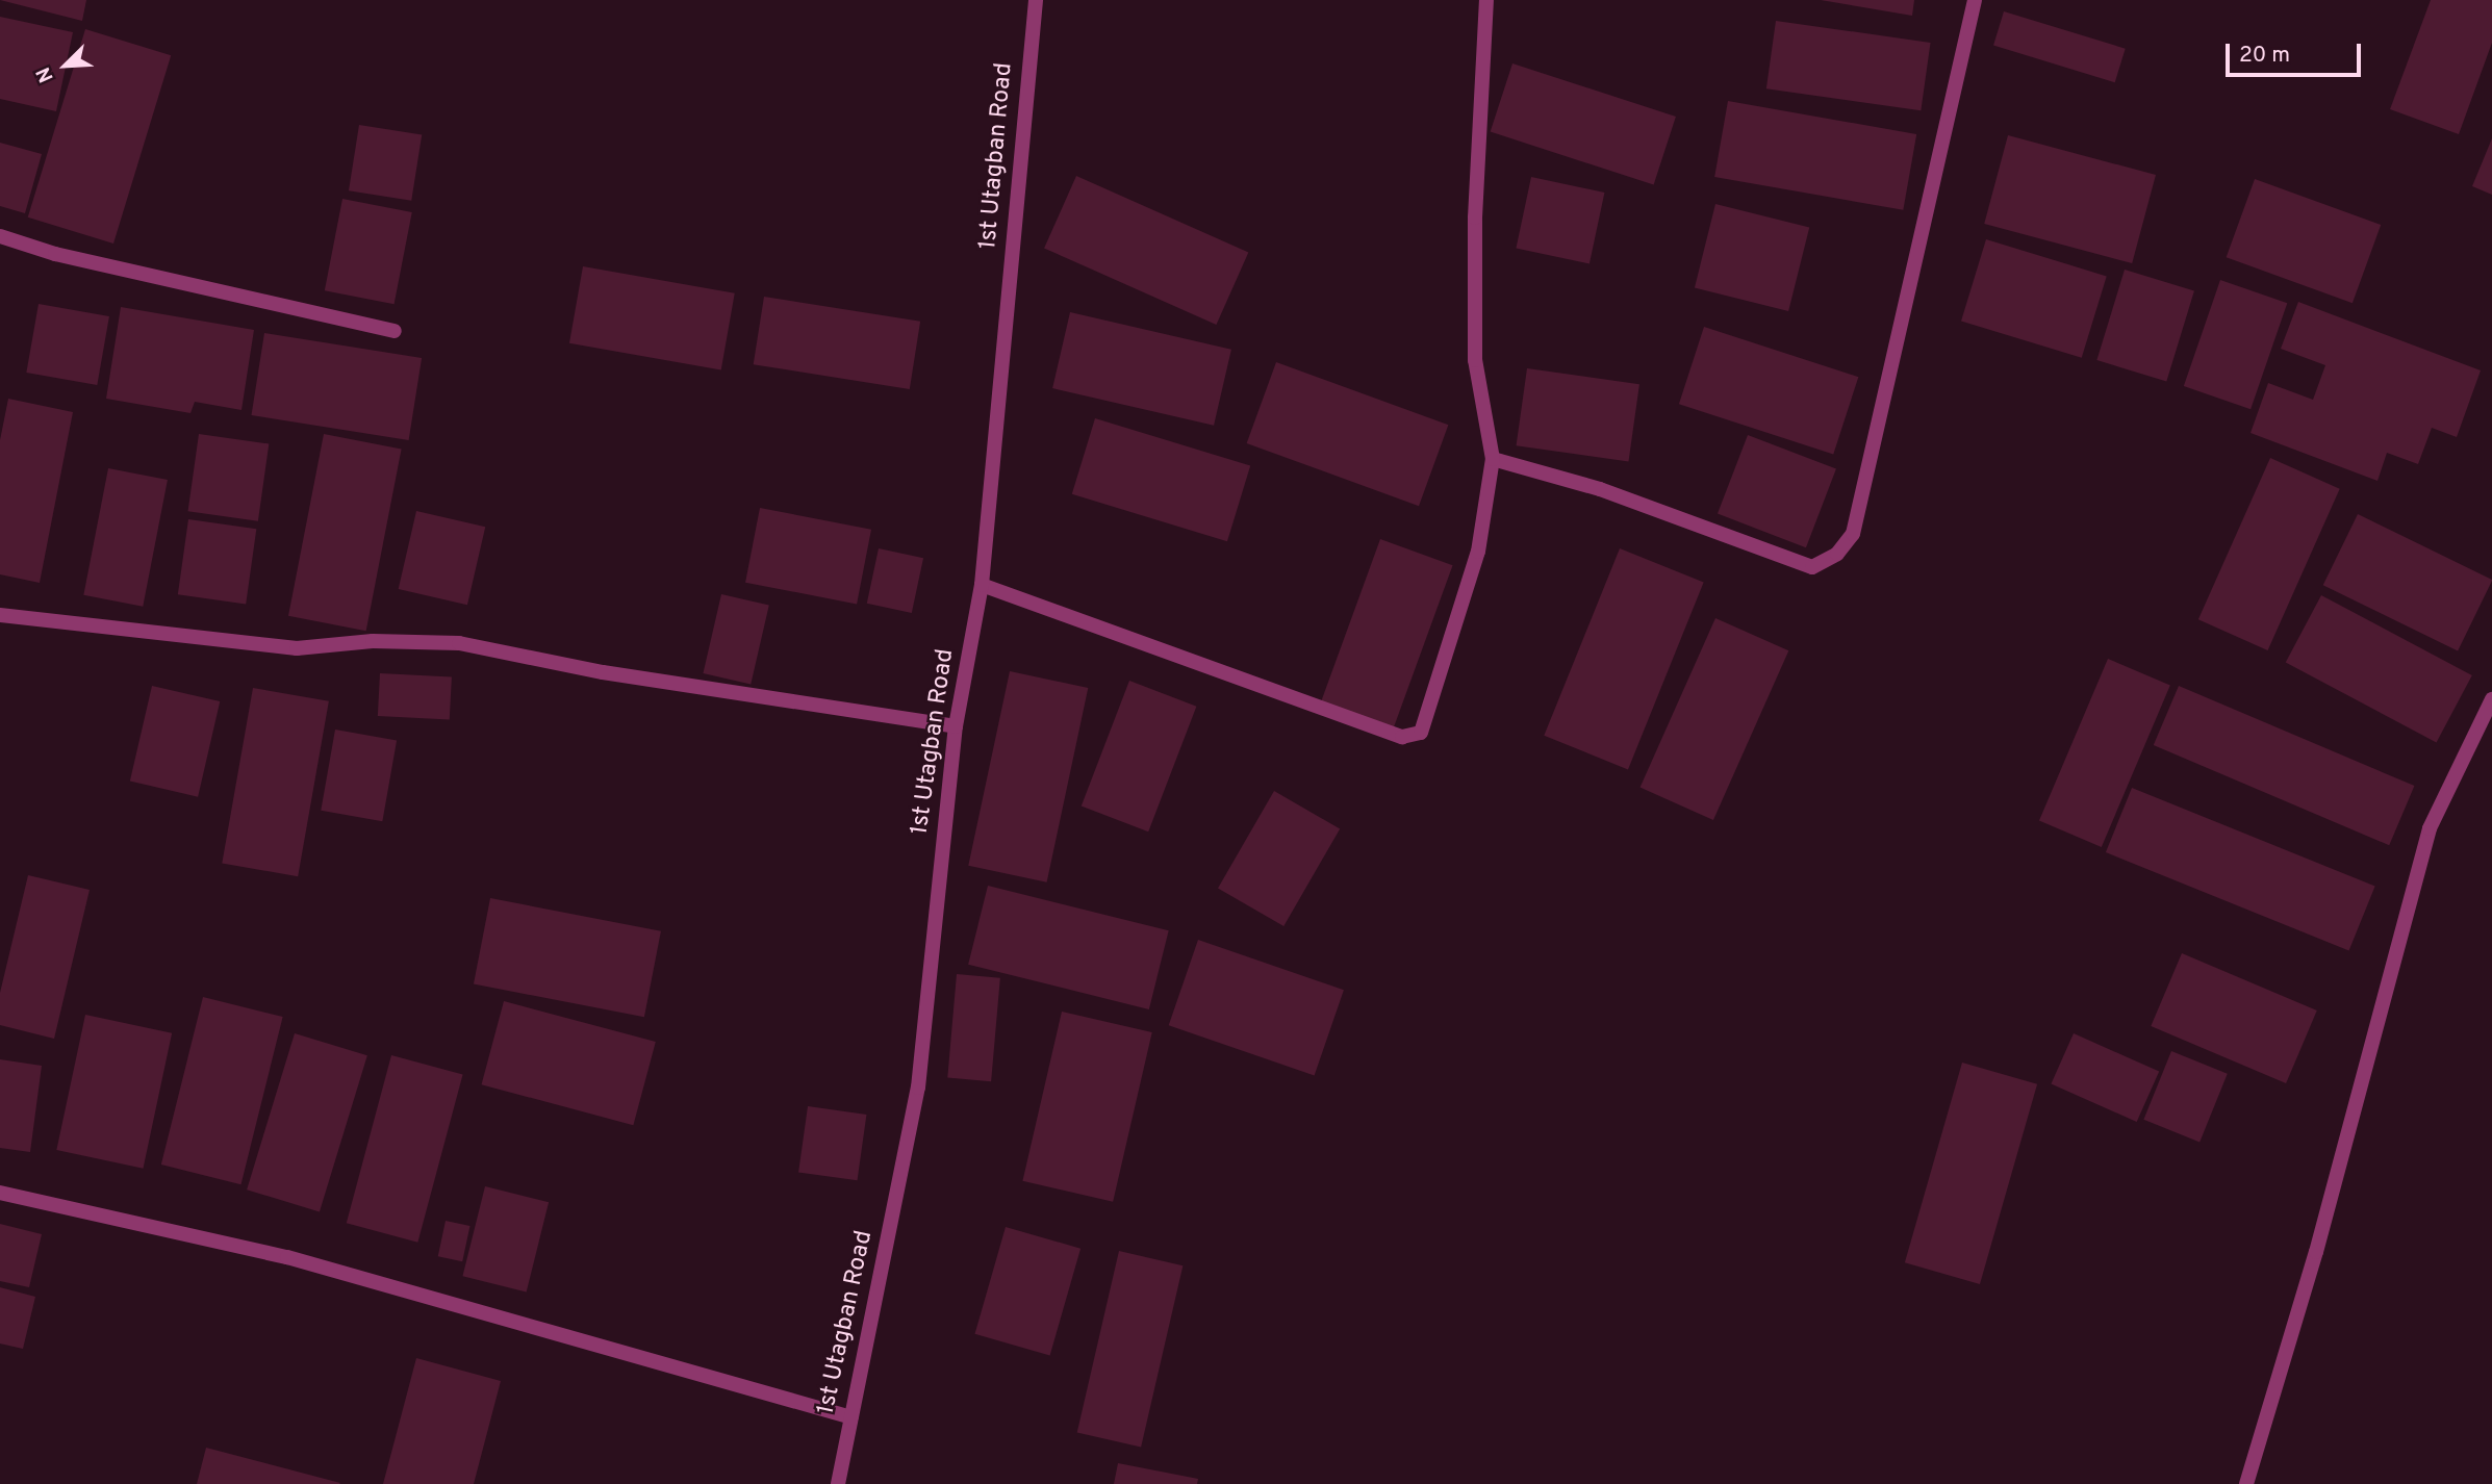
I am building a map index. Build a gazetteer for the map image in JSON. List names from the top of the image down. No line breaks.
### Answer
{"streets":{"street":["1st Utagban Road"]},"scale_bar":"20 m","north":"bottom left"}
